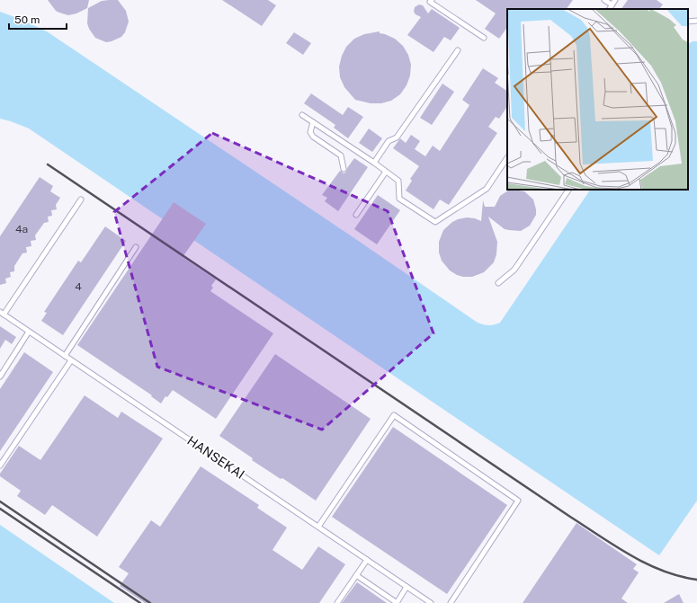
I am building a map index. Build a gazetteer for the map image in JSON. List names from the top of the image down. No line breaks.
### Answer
{"streets":{"lane":["HANSEKAI"]},"house_numbers":["4a","4"],"scale_bar":"50 m"}
